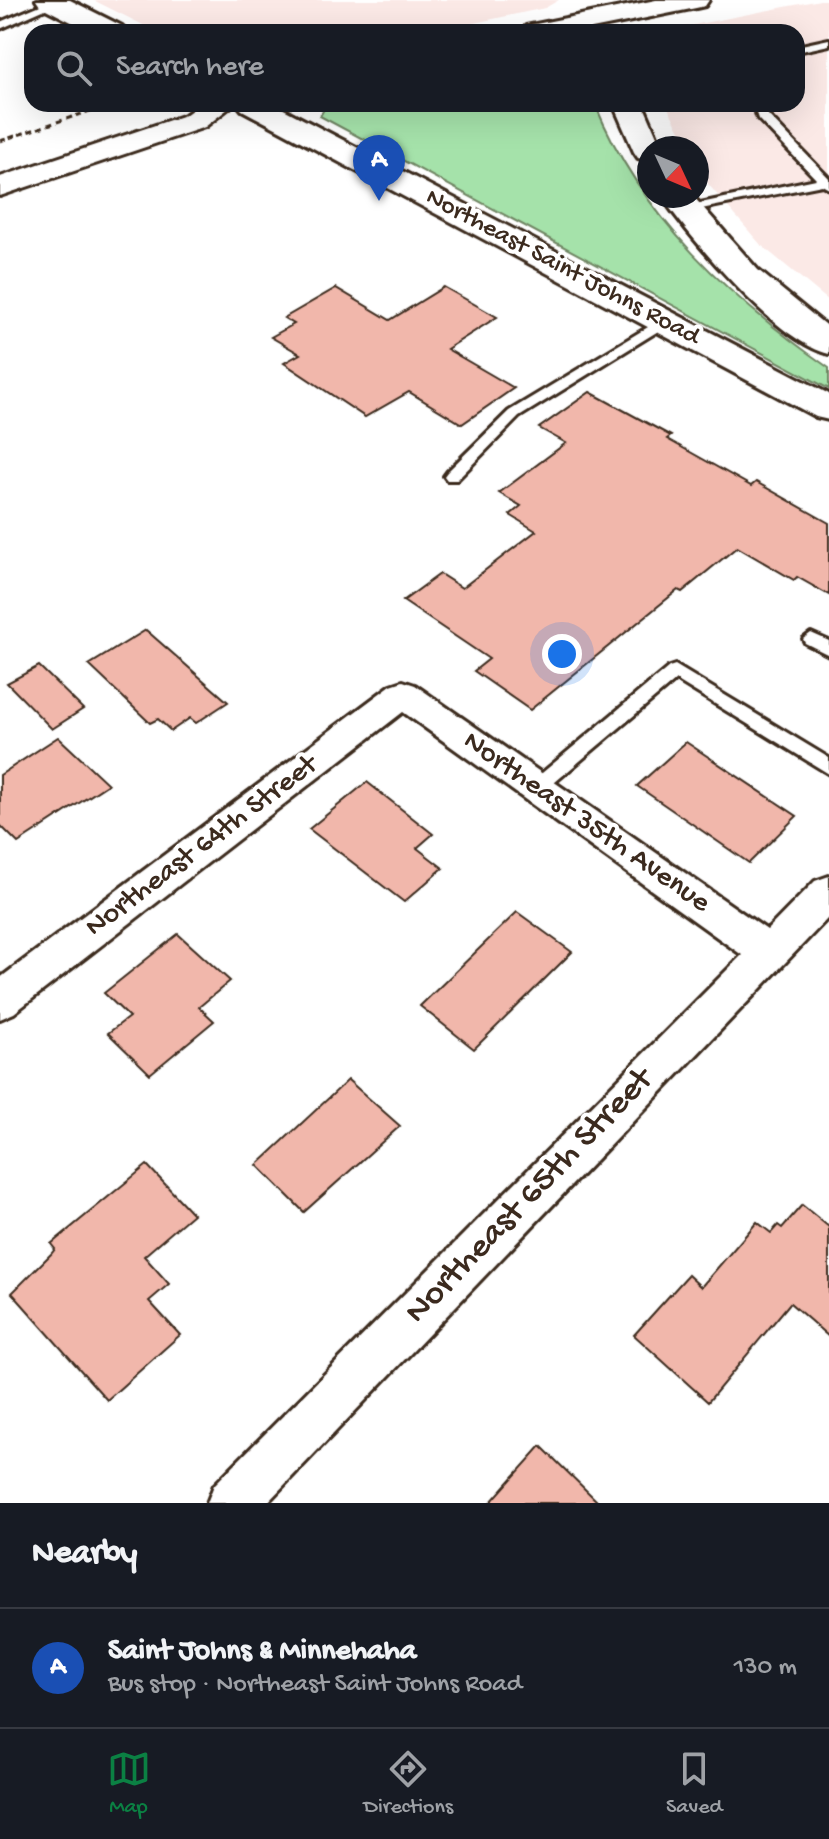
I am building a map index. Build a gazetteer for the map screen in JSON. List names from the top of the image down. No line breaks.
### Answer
{"streets":{"main road":["Northeast Saint Johns Road"],"street":["Northeast 35th Avenue","Northeast 64th Street","Northeast 65th Street"]},"crossings":[["Northeast 35th Avenue","Northeast 64th Street"],["Northeast 35th Avenue","Northeast 65th Street"]],"north":"bottom right","page":{"search":"Search here","pins":"A","heading":"Nearby","list":[{"mark":"A","name":"Saint Johns & Minnehaha","note":"Bus stop · Northeast Saint Johns Road","value":"130 m"}],"nav":["Map","Directions","Saved"]}}
